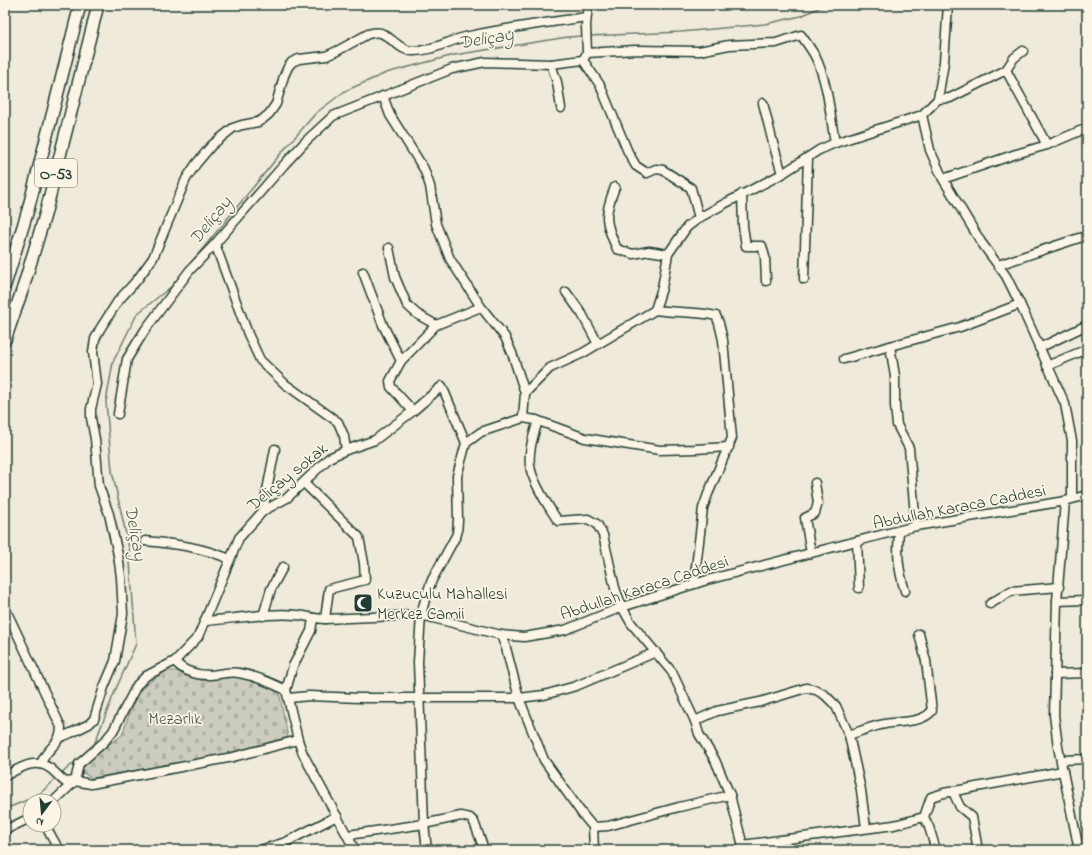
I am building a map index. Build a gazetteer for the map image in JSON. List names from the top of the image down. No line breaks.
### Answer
{"streets":{"highway":["O-53"],"street":["Deliçay sokak","Abdullah Karaca Caddesi"]},"crossings":[["Deliçay sokak","Abdullah Karaca Caddesi"]],"water":["Deliçay"],"parks":["Mezarlık"],"places":{"mosque":["Kuzuculu Mahallesi Merkez Camii"]},"north":"bottom"}
